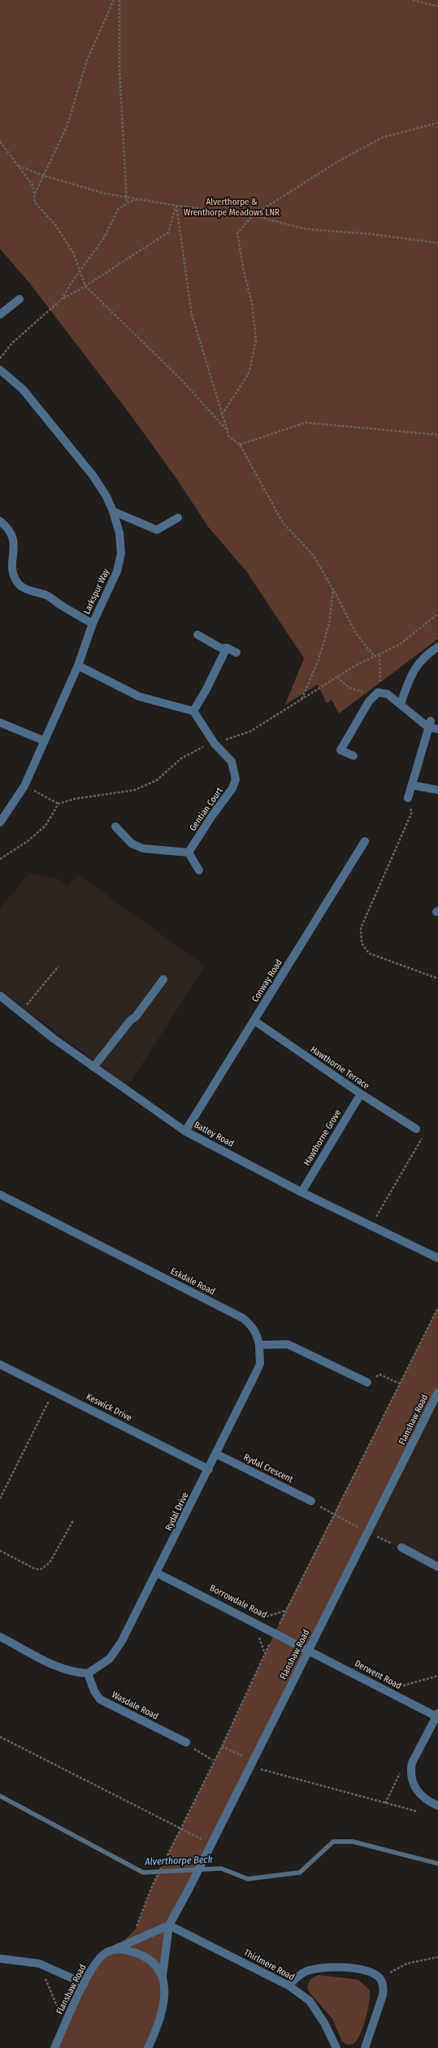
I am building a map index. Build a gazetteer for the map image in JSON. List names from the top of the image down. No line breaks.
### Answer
{"streets":{"street":["Larkspur Way","Gentian Court","Conway Road","Hawthorne Terrace","Batley Road","Hawthorne Grove","Eskdale Road","Keswick Drive","Flanshaw Road","Rydal Crescent","Rydal Drive","Borrowdale Road","Derwent Road","Wasdale Road","Thirlmere Road"]},"crossings":[["Conway Road","Hawthorne Terrace"],["Conway Road","Batley Road"],["Hawthorne Terrace","Hawthorne Grove"],["Batley Road","Hawthorne Grove"],["Eskdale Road","Rydal Drive"],["Keswick Drive","Rydal Drive"],["Flanshaw Road","Borrowdale Road"],["Flanshaw Road","Derwent Road"],["Flanshaw Road","Thirlmere Road"],["Rydal Crescent","Rydal Drive"],["Rydal Drive","Borrowdale Road"],["Rydal Drive","Wasdale Road"],["Borrowdale Road","Derwent Road"]],"water":["Alverthorpe Beck"],"parks":["Alverthorpe & Wrenthorpe Meadows LNR"]}
